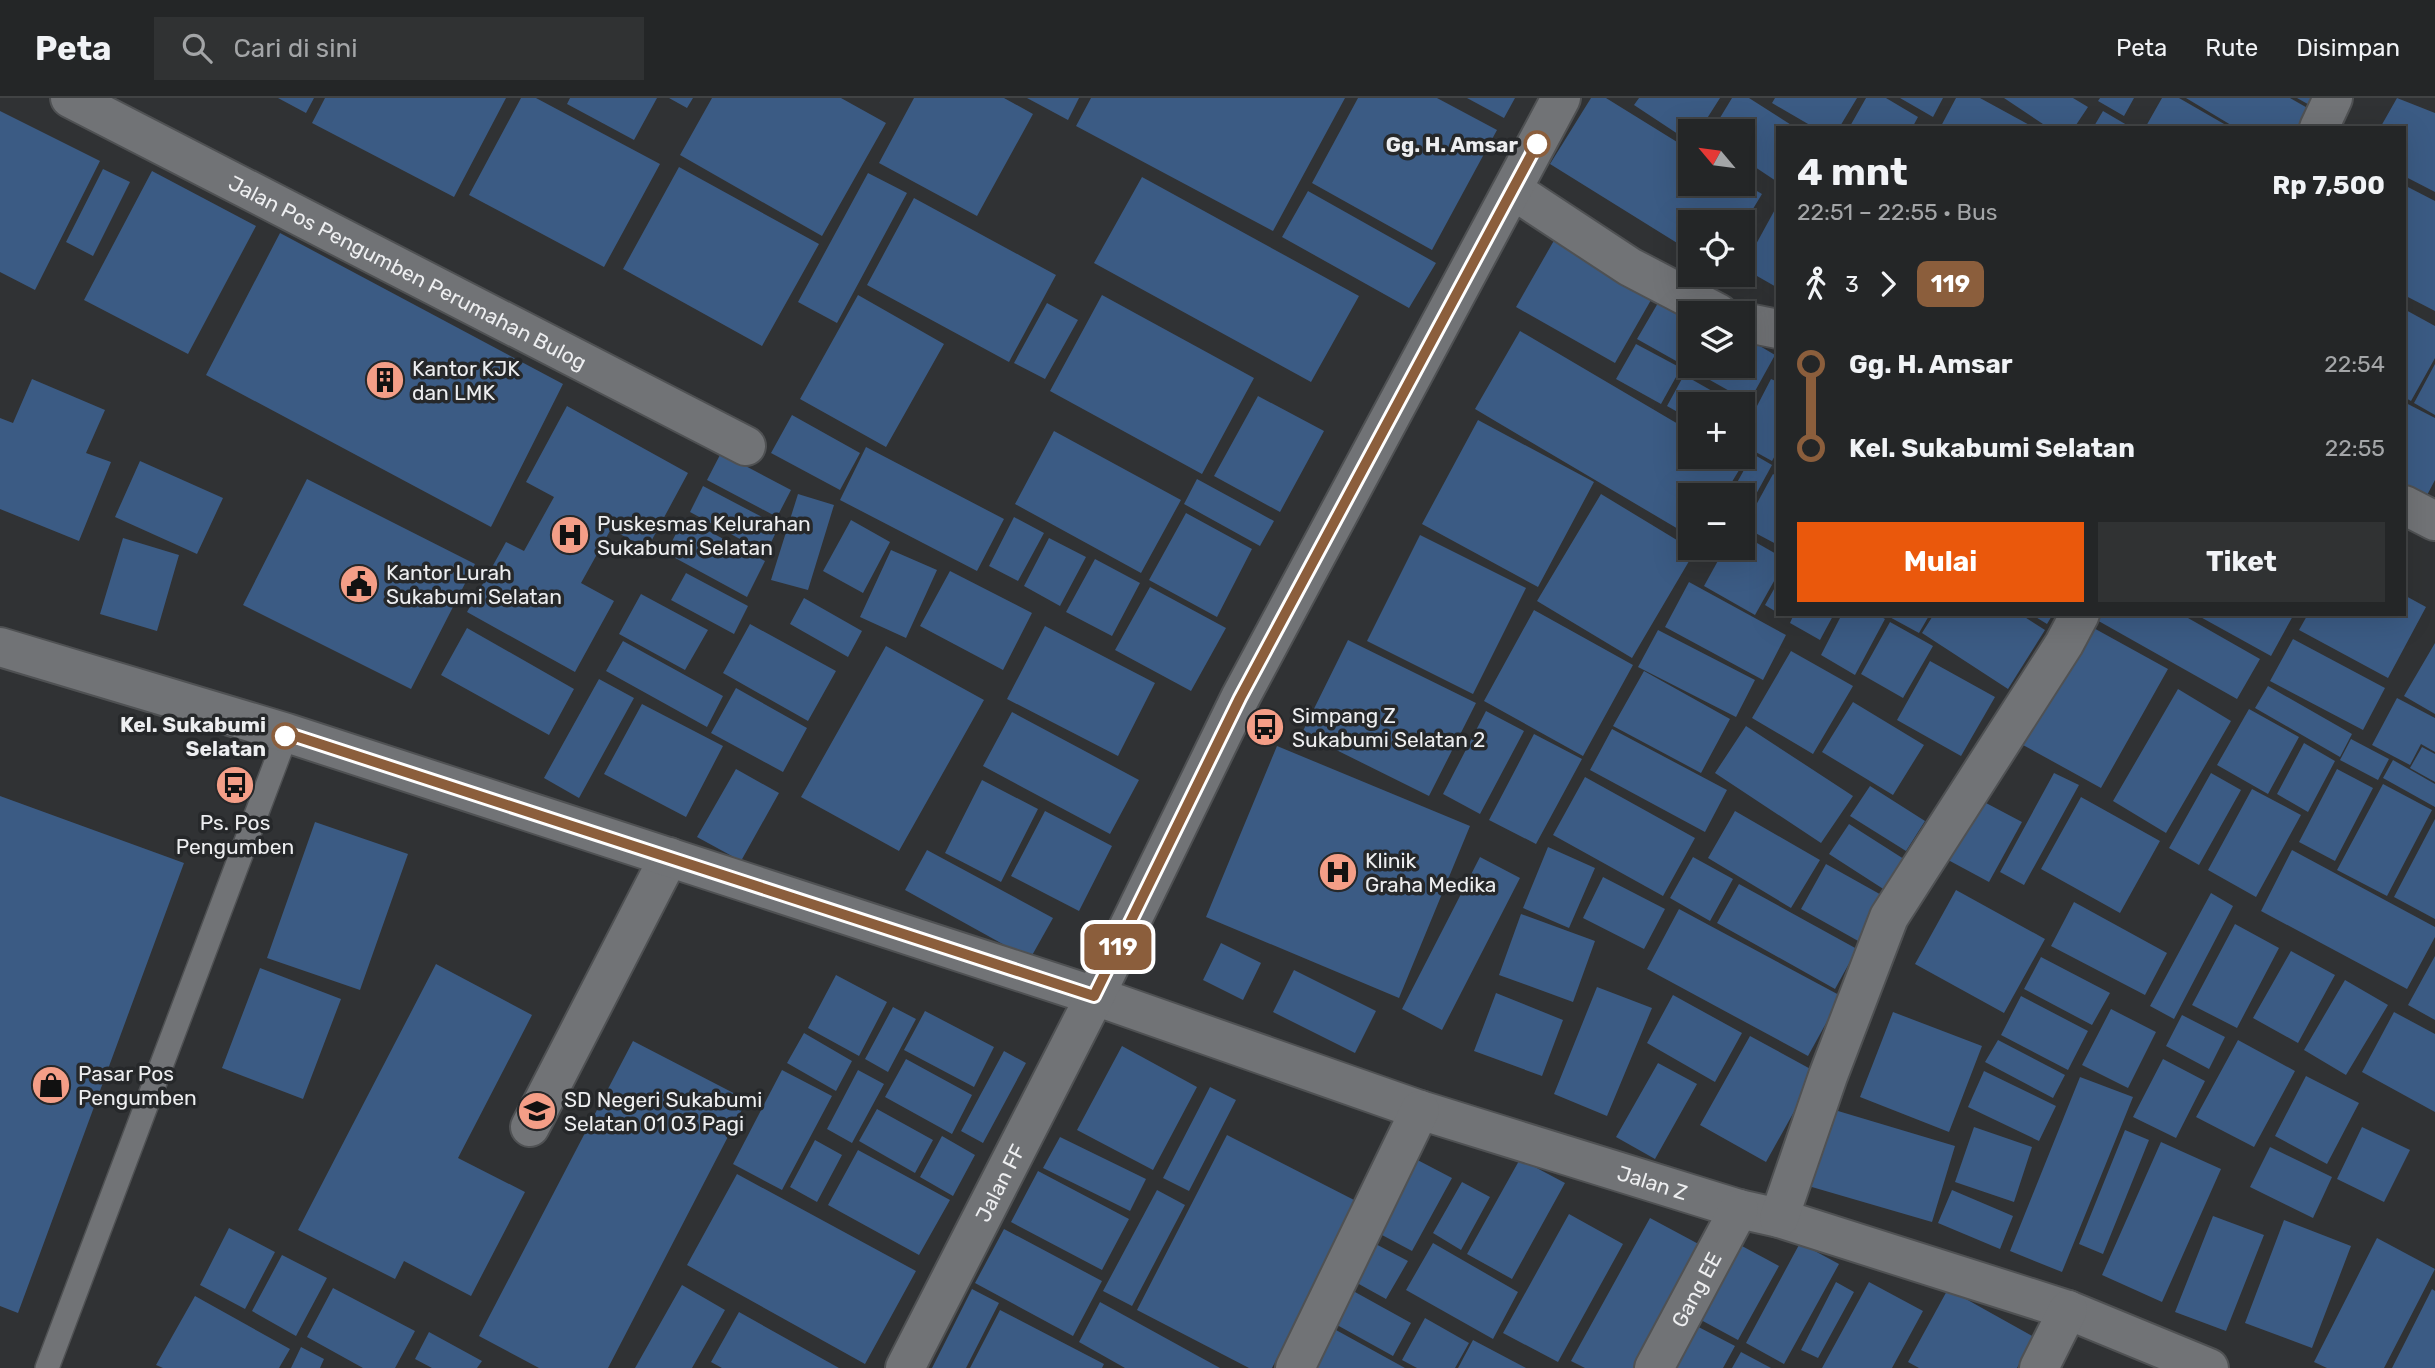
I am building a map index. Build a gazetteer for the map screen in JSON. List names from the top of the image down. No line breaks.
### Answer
{"streets":{"street":["Jalan Pos Pengumben Perumahan Bulog","Jalan FF","Jalan Z","Gang EE"]},"crossings":[["Jalan FF","Jalan Z"],["Jalan Z","Gang EE"]],"places":{"other":["Gg. H. Amsar","Kel. Sukabumi Selatan"],"building":["Kantor KJK dan LMK"],"hospital":["Puskesmas Kelurahan Sukabumi Selatan","Klinik Graha Medika"],"public building":["Kantor Lurah Sukabumi Selatan"],"bus stop":["Simpang Z Sukabumi Selatan 2","Ps. Pos Pengumben"],"shop":["Pasar Pos Pengumben"],"school or university":["SD Negeri Sukabumi Selatan 01 03 Pagi"]},"lines":["bus line 119"],"north":"top left","page":{"header":"Peta","search":"Cari di sini","nav":["Peta","Rute","Disimpan"],"on_map":"119","map_buttons":["+","−"],"heading":["4 mnt","22:51 – 22:55 · Bus","Rp 7,500"],"legs":["3","119"],"list":[{"name":"Gg. H. Amsar","value":"22:54"},{"name":"Kel. Sukabumi Selatan","value":"22:55"}],"buttons":["Mulai","Tiket"]}}
